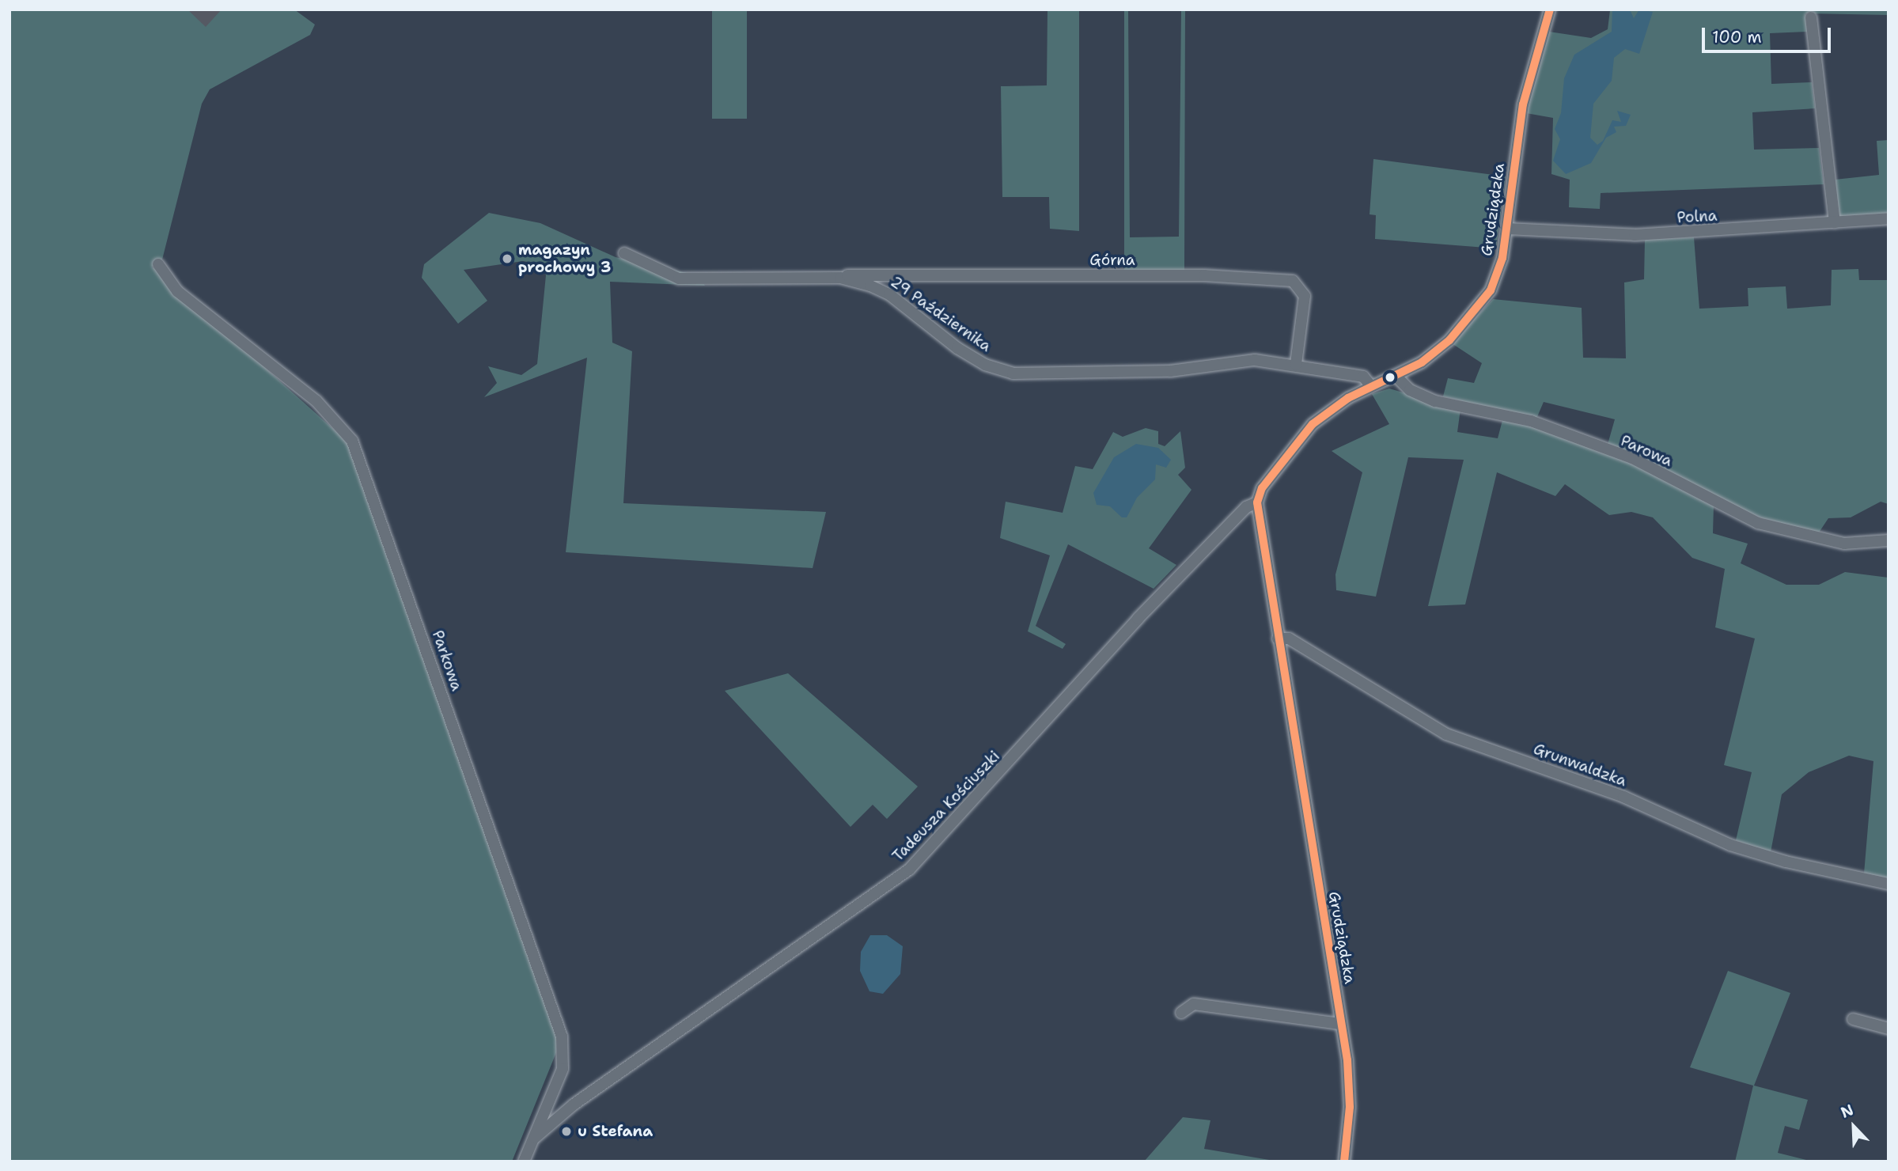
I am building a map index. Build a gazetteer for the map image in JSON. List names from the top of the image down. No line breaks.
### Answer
{"streets":{"street":["Grudziądzka","Polna","Górna","29 Października","Parowa","Parkowa","Grunwaldzka","Tadeusza Kościuszki"]},"crossings":[["Grudziądzka","Polna"],["Grudziądzka","29 Października"],["Grudziądzka","Parowa"],["Grudziądzka","Grunwaldzka"],["Grudziądzka","Tadeusza Kościuszki"],["Górna","29 Października"],["Parkowa","Tadeusza Kościuszki"]],"places":["magazyn prochowy 3","u Stefana"],"scale_bar":"100 m","north":"top left"}
